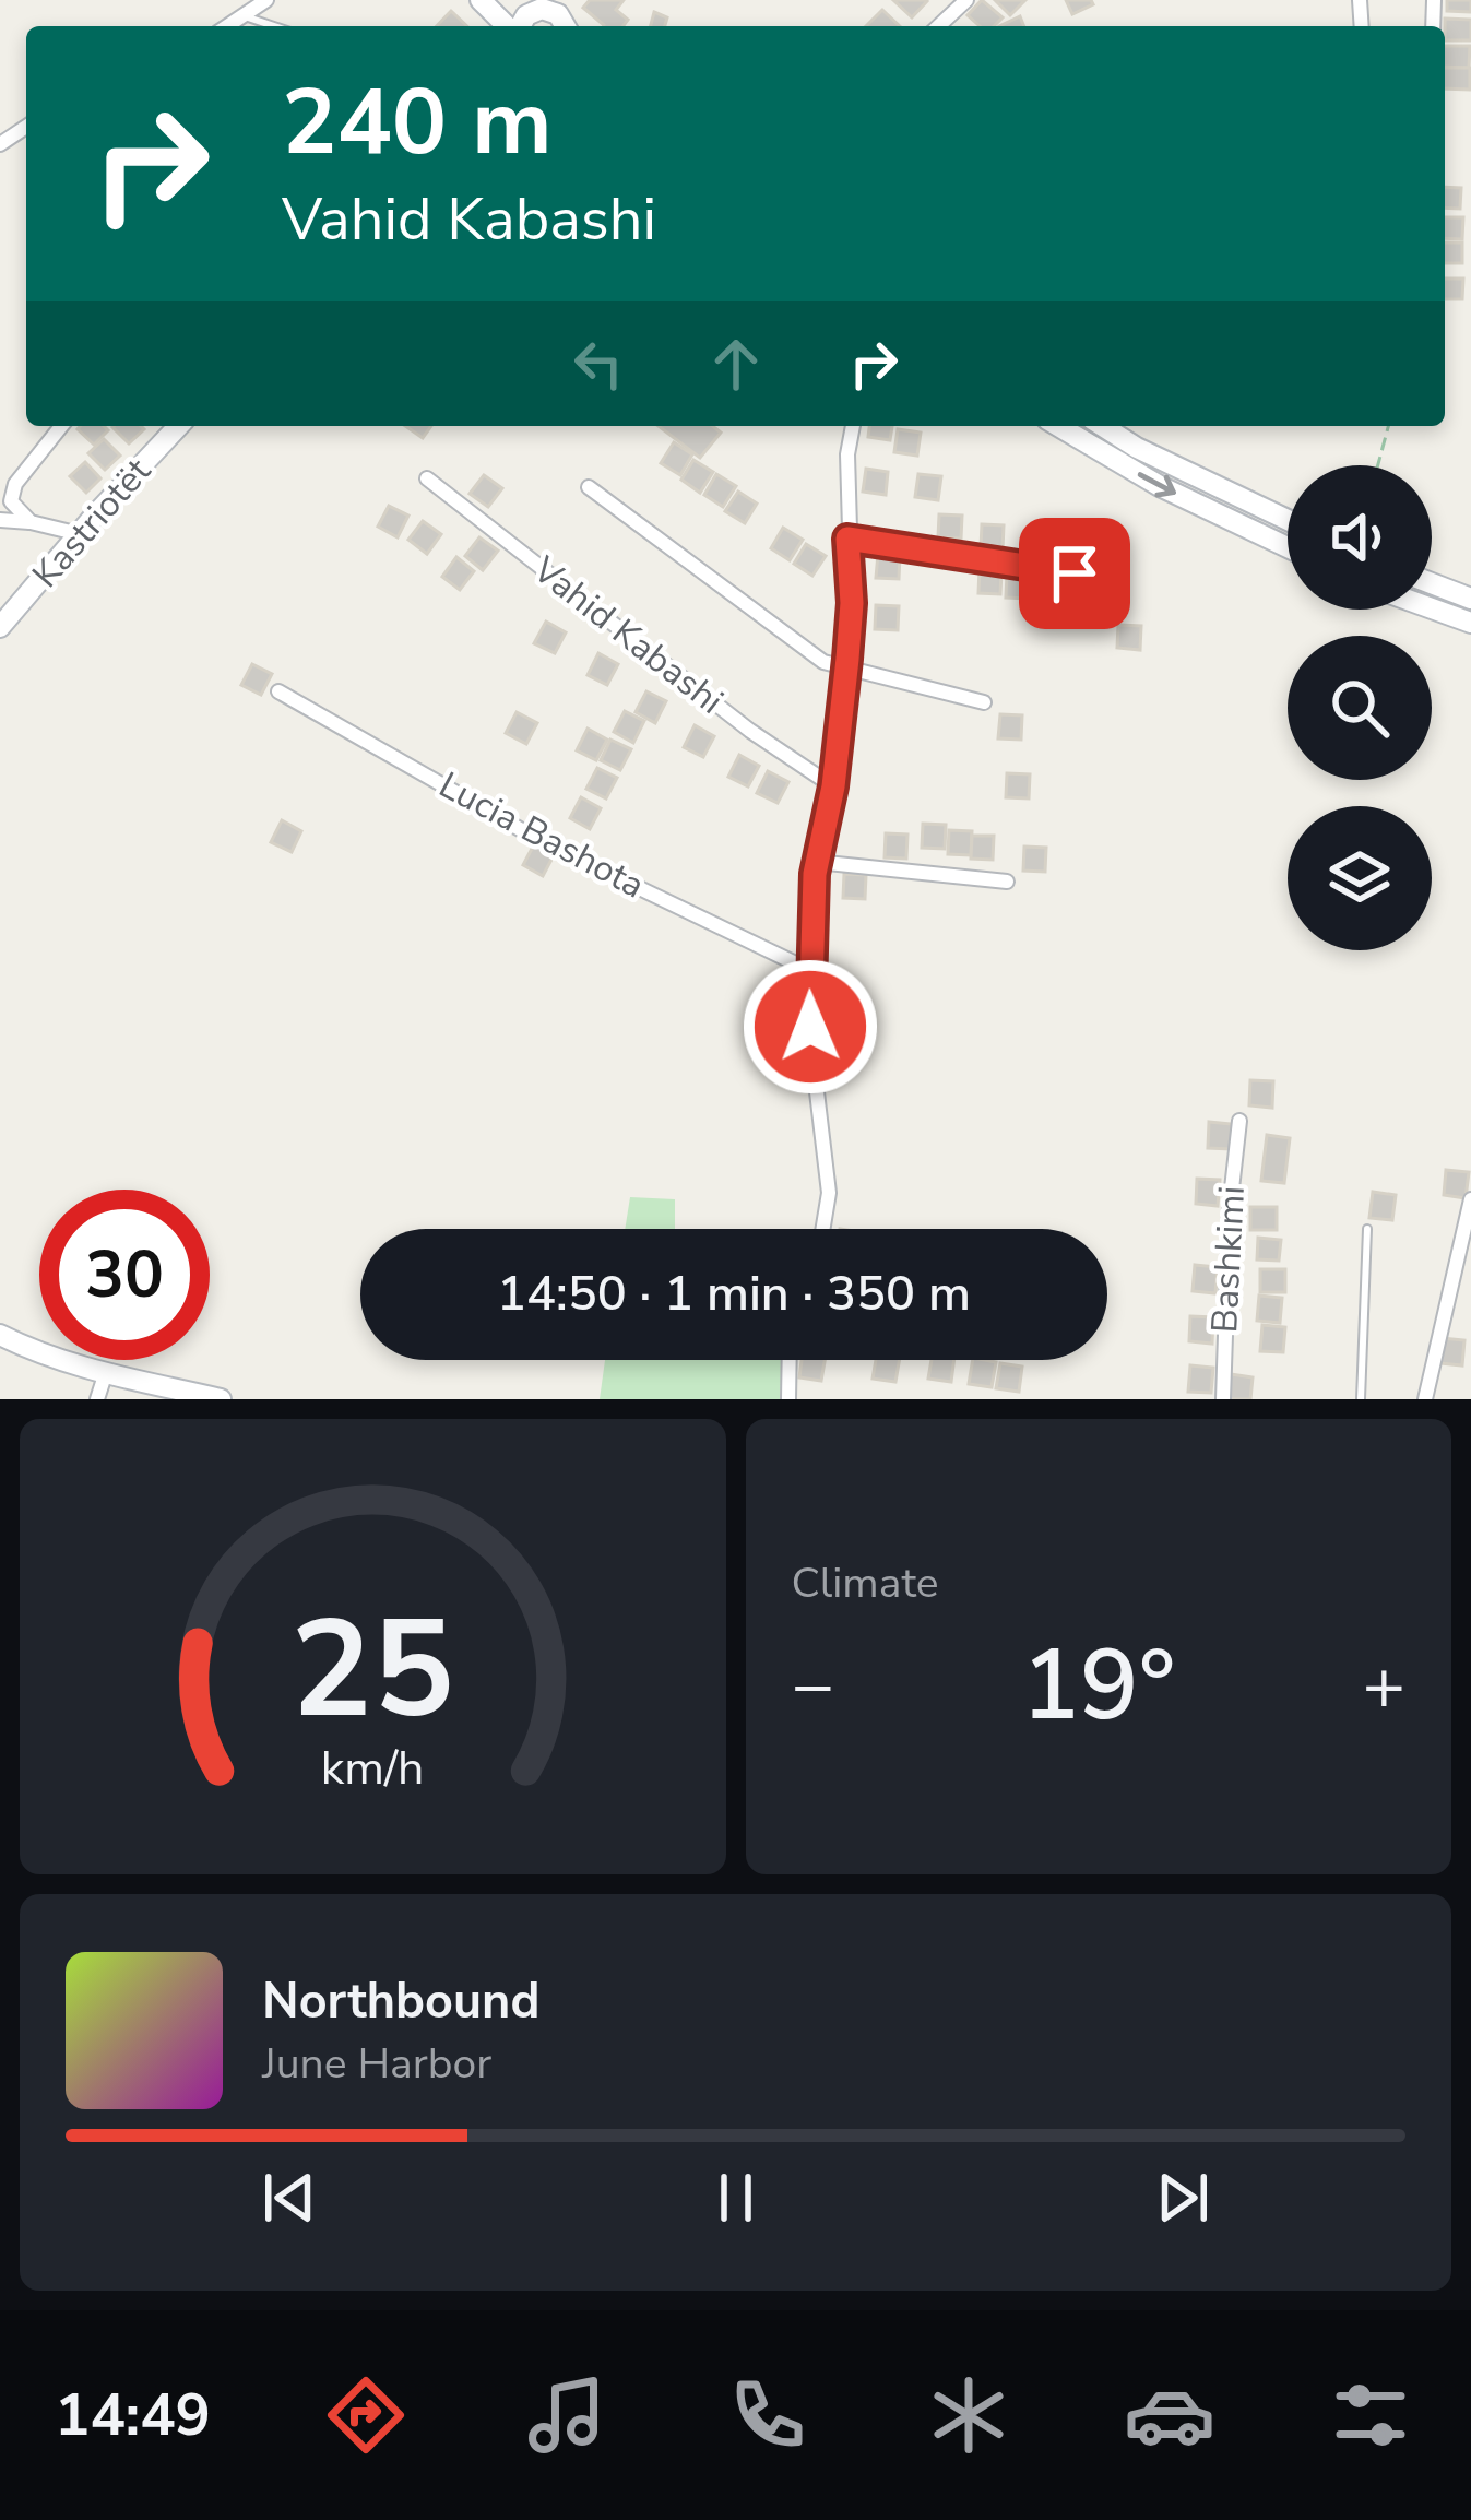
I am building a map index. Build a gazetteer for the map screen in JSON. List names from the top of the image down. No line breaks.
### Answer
{"streets":{"main road":["Kastriotët"],"street":["Vahid Kabashi","Lucia Bashota","Bashkimi"]},"page":{"turn":["240 m","Vahid Kabashi"],"limit":"30","trip":"14:50 · 1 min · 350 m","tile":"Climate","heat":["−","19°","+"],"song":["Northbound","June Harbor"],"tabs":"14:49","gauge":["25","km/h"]}}
